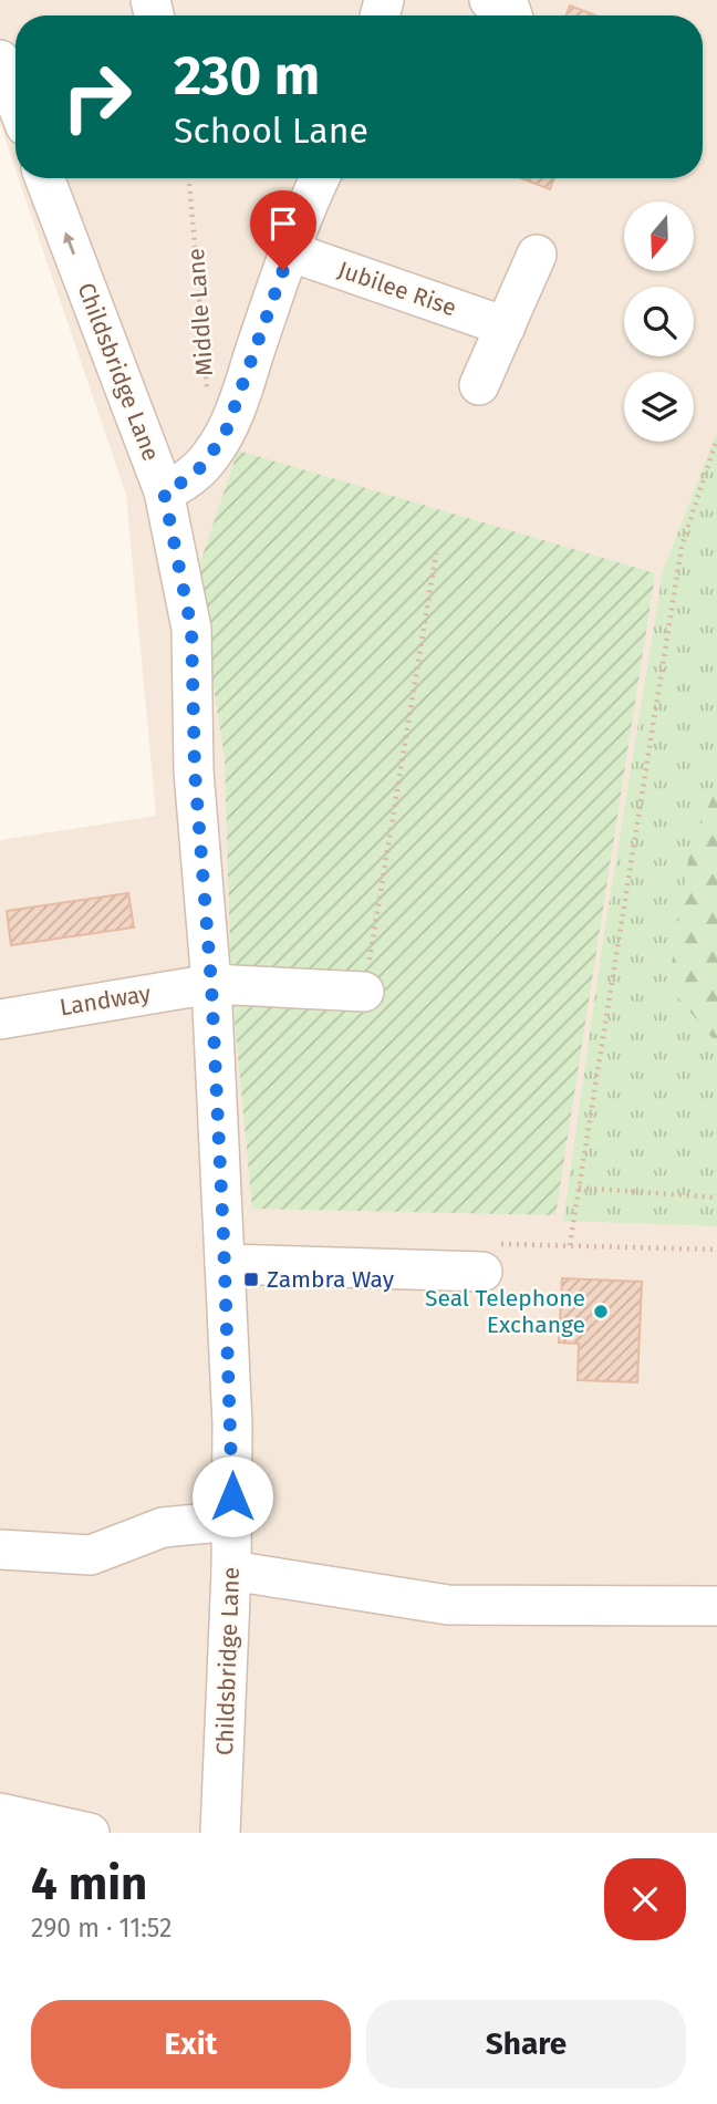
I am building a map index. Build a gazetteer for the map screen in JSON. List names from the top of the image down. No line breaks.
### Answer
{"streets":{"street":["Jubilee Rise","Childsbridge Lane","Landway"],"path":["Middle Lane"]},"crossings":[["Childsbridge Lane","Landway"]],"places":{"transit":["Zambra Way"],"other":["Seal Telephone Exchange"]},"north":"bottom","page":{"turn":["230 m","School Lane"],"heading":["4 min","290 m · 11:52"],"buttons":["Exit","Share"]}}
